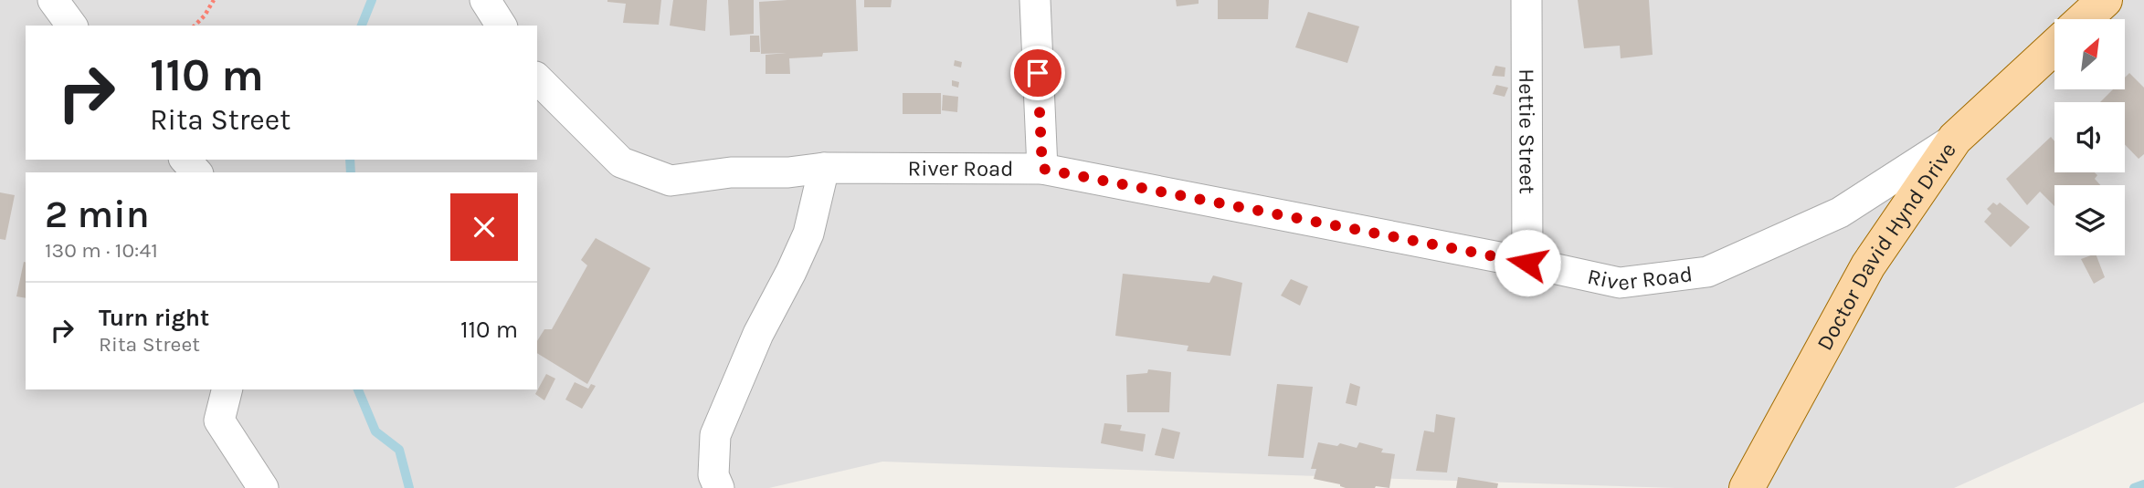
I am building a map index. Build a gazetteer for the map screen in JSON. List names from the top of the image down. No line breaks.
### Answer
{"streets":{"main road":["Doctor David Hynd Drive"],"street":["Hettie Street","River Road"]},"crossings":[["Hettie Street","River Road"],["River Road","Doctor David Hynd Drive"]],"north":"top right","page":{"turn":["110 m","Rita Street"],"heading":["2 min","130 m · 10:41"],"list":[{"name":"Turn right","note":"Rita Street","value":"110 m"}]}}
